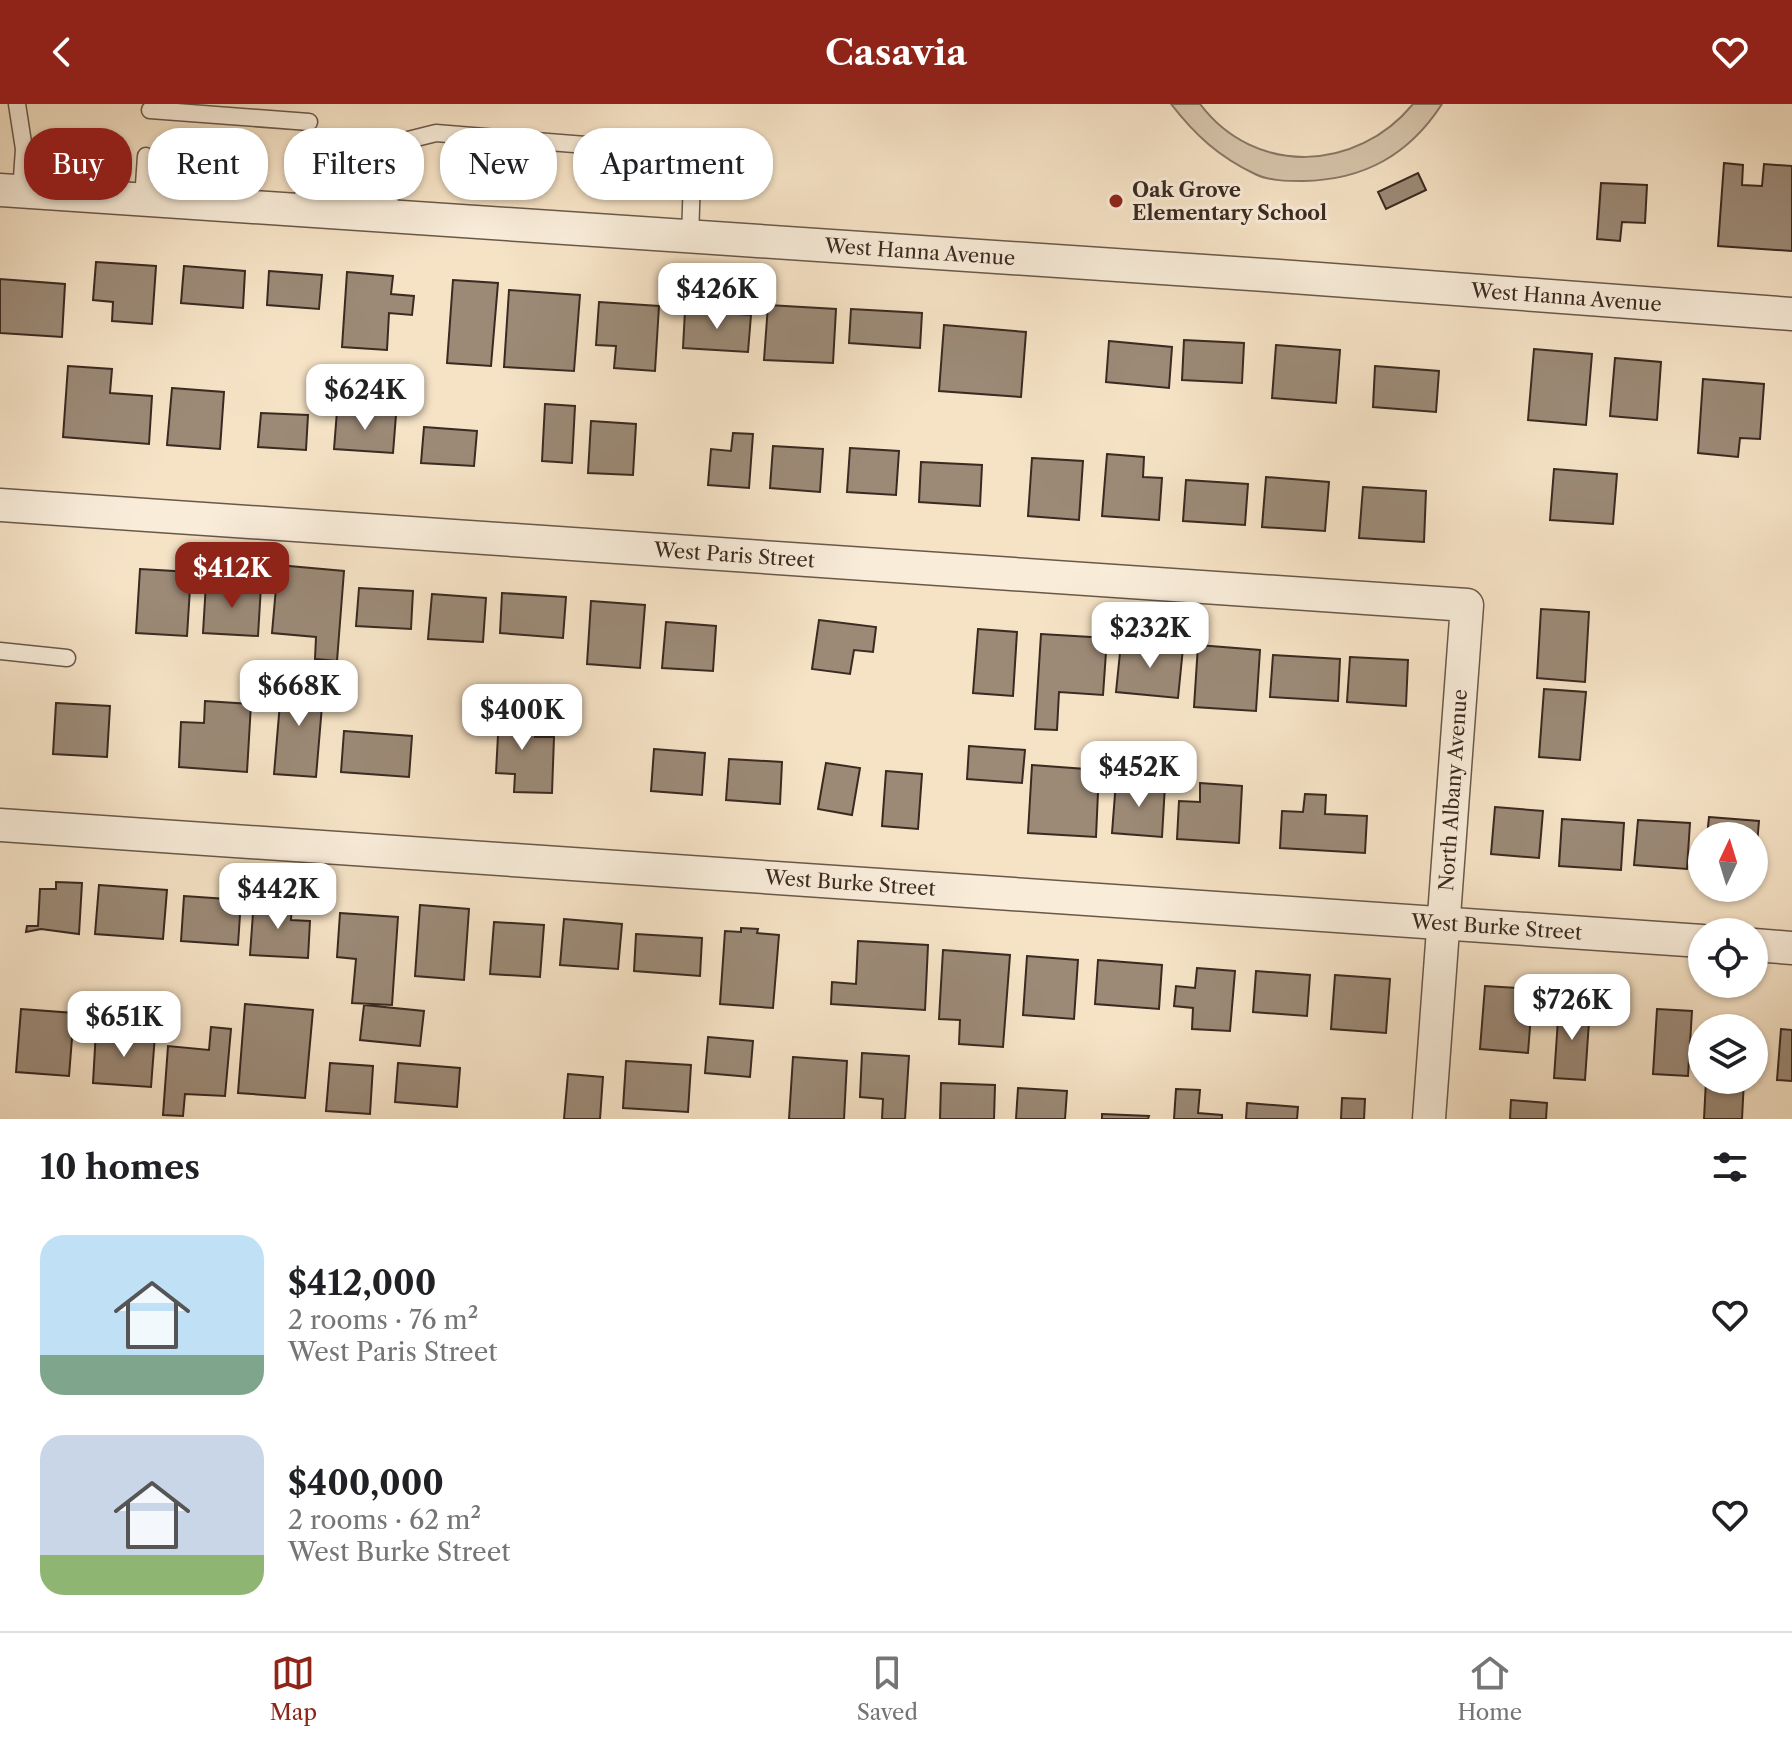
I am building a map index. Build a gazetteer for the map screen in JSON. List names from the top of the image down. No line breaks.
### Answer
{"streets":{"street":["West Hanna Avenue","West Paris Street","North Albany Avenue","West Burke Street"]},"crossings":[["West Paris Street","North Albany Avenue"],["North Albany Avenue","West Burke Street"]],"places":["Oak Grove Elementary School"],"north":"top","page":{"header":"Casavia","chip":["Buy","Rent","Filters","New","Apartment"],"price":["$426K","$624K","$412K","$232K","$668K","$400K","$452K","$442K","$726K","$651K"],"heading":"10 homes","list":[{"name":"$412,000","note":"2 rooms · 76 m² · West Paris Street"},{"name":"$400,000","note":"2 rooms · 62 m² · West Burke Street"}],"tabs":["Map","Saved","Home"]}}
